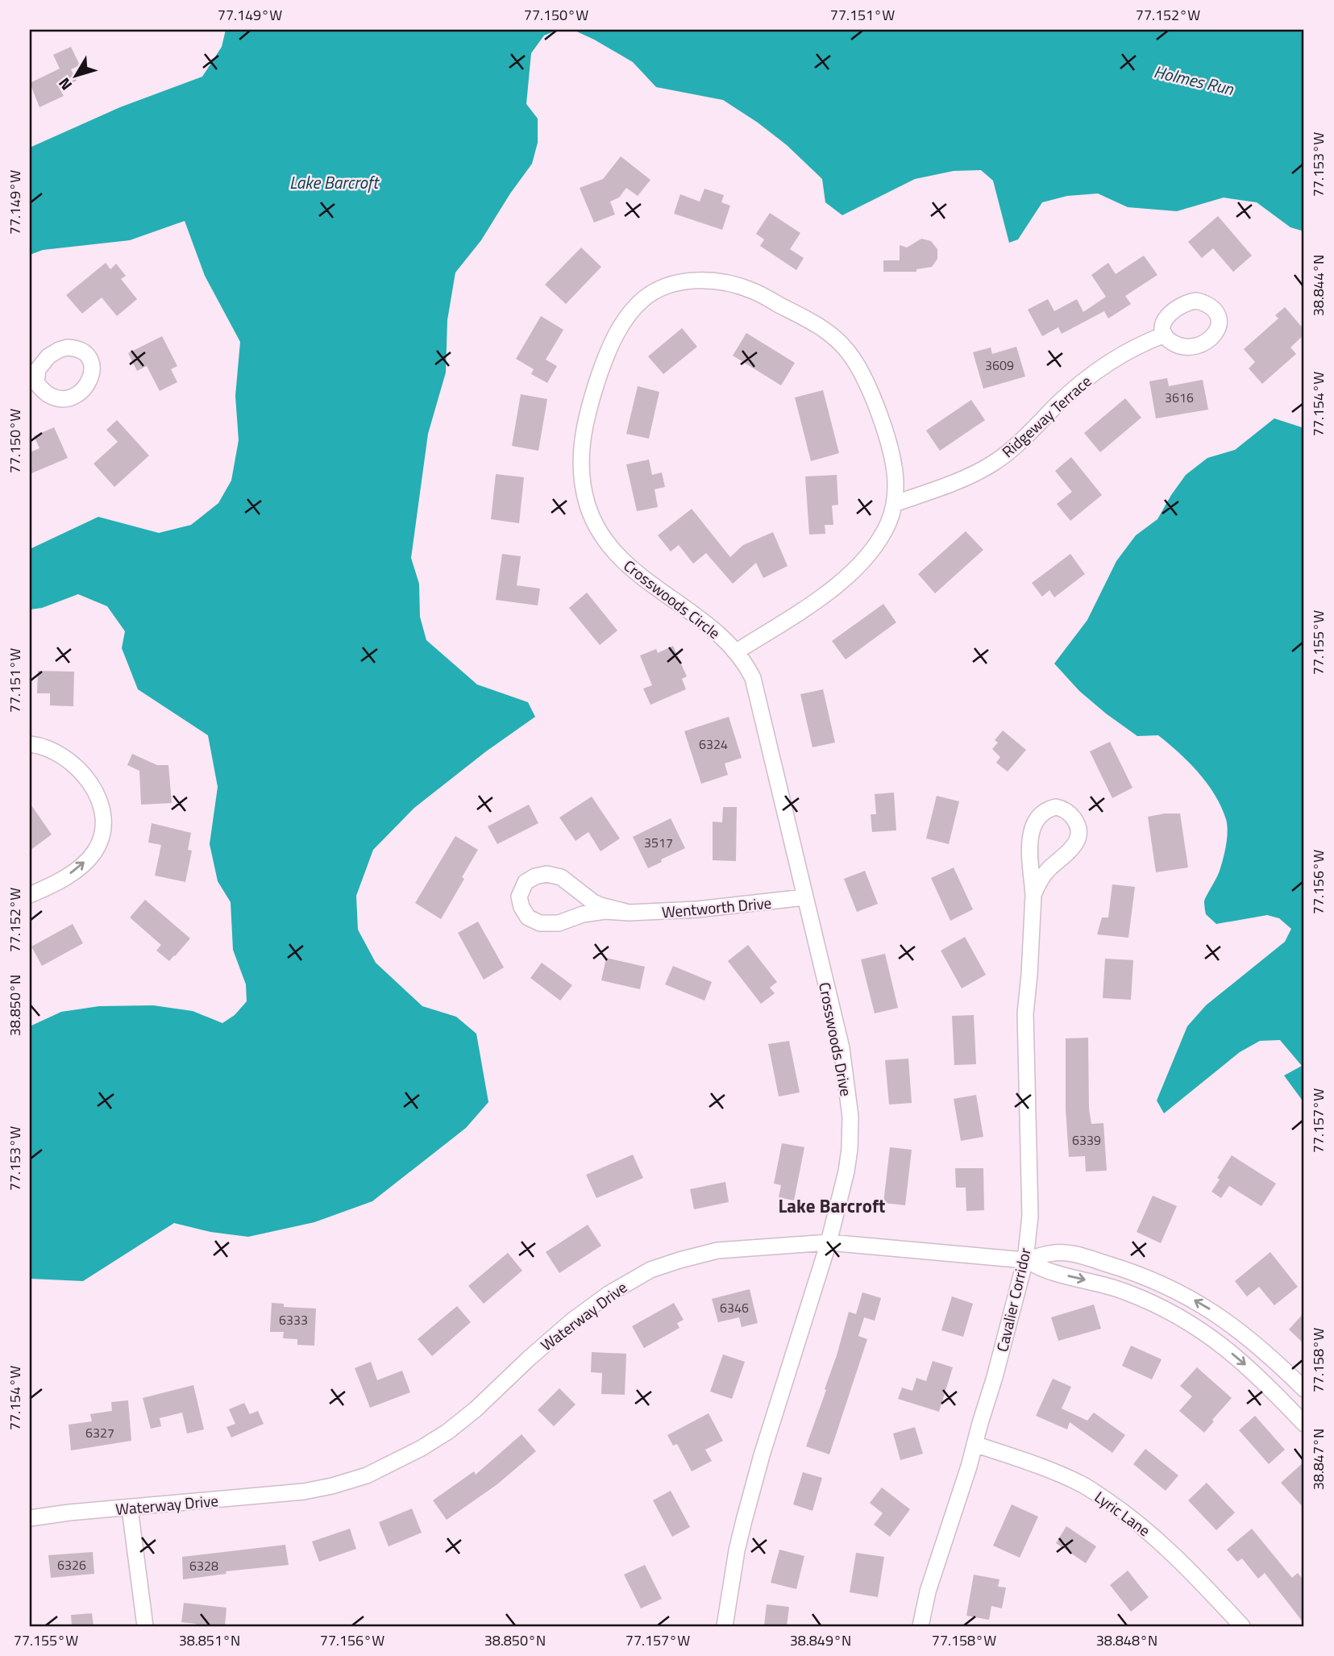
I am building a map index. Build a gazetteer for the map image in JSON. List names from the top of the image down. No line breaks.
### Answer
{"streets":{"street":["Ridgeway Terrace","Crosswoods Circle","Wentworth Drive","Crosswoods Drive","Cavalier Corridor","Waterway Drive","Lyric Lane"]},"crossings":[["Ridgeway Terrace","Crosswoods Circle"],["Crosswoods Circle","Crosswoods Drive"],["Wentworth Drive","Crosswoods Drive"],["Crosswoods Drive","Waterway Drive"],["Cavalier Corridor","Waterway Drive"],["Cavalier Corridor","Lyric Lane"]],"districts":["Lake Barcroft"],"water":["Holmes Run","Lake Barcroft"],"house_numbers":["3609","3616","6324","3517","6339","6346","6333","6327","6326","6328"],"north":"bottom left","coordinates":["77.149°W","77.150°W","77.151°W","77.152°W","77.153°W","38.844°N","77.154°W","77.155°W","77.156°W","38.850°N","77.157°W","77.158°W","38.847°N","38.851°N","38.849°N","38.848°N"]}
